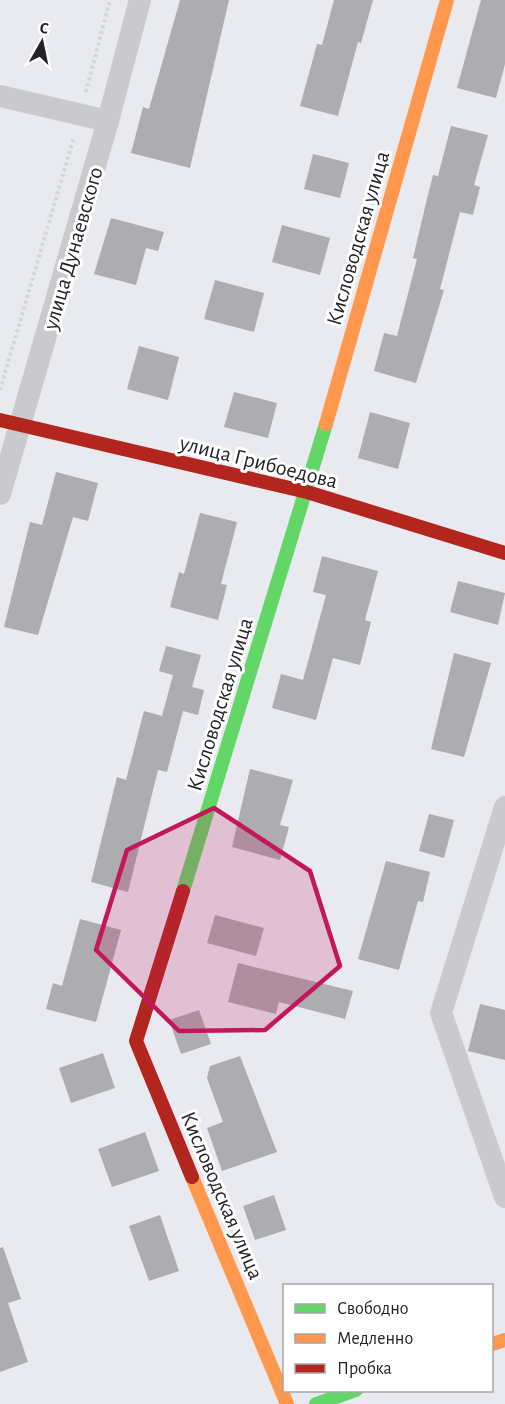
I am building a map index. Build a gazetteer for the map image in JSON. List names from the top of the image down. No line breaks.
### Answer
{"streets":{"street":["Кисловодская улица","улица Дунаевского","улица Грибоедова"]},"crossings":[["Кисловодская улица","улица Грибоедова"],["улица Дунаевского","улица Грибоедова"]],"legend":["Свободно","Медленно","Пробка"],"north":"top"}
